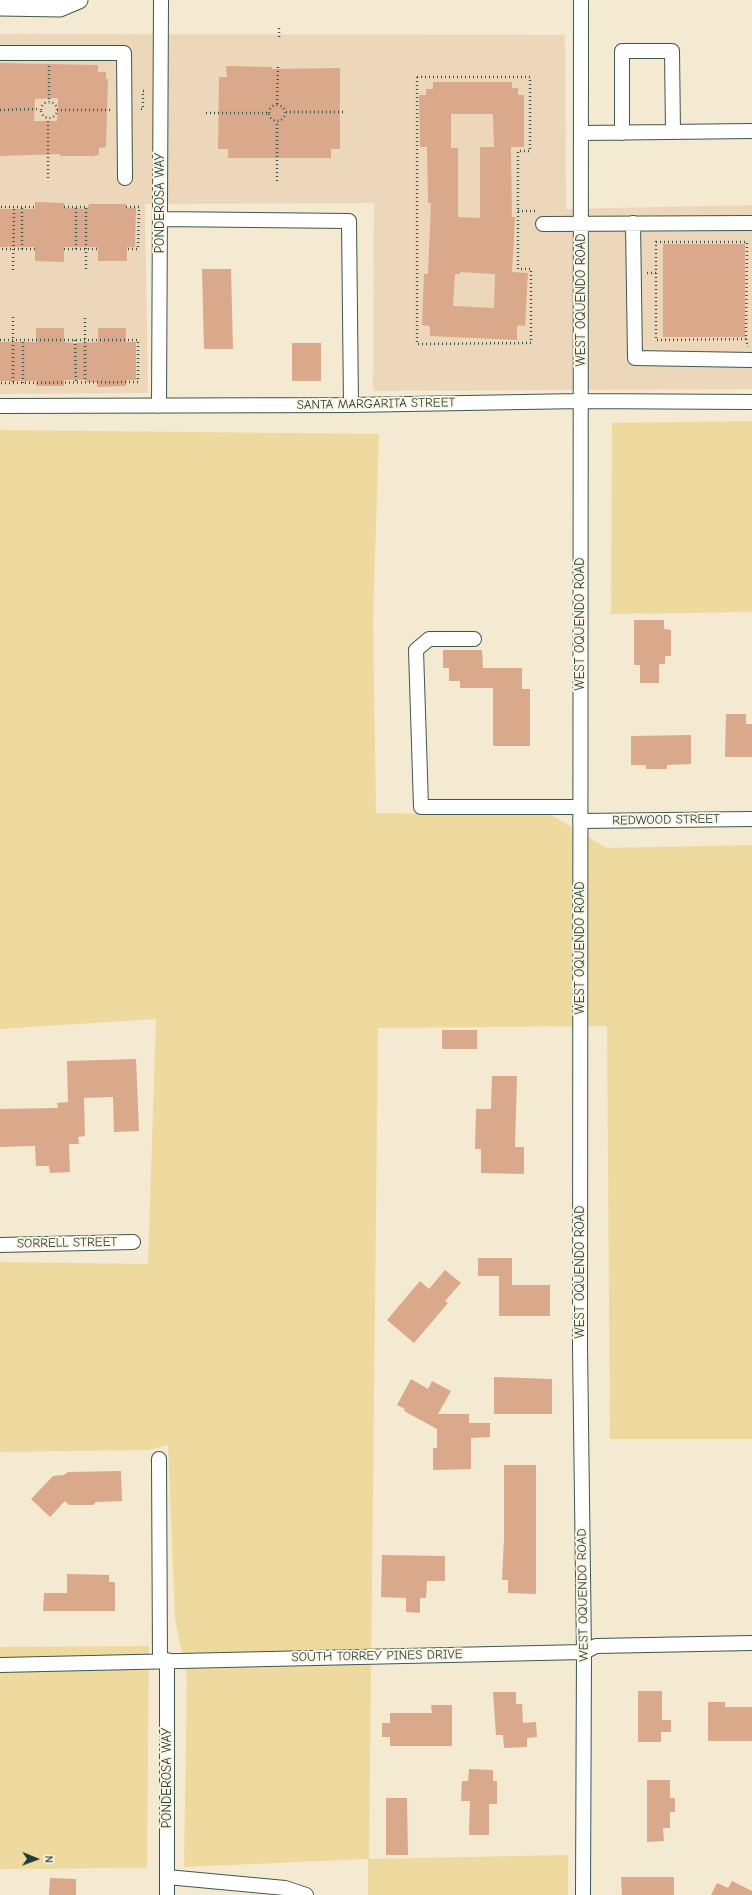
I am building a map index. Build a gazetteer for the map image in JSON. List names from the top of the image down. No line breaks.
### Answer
{"streets":{"street":["PONDEROSA WAY","WEST OQUENDO ROAD","SANTA MARGARITA STREET","REDWOOD STREET","SORRELL STREET","SOUTH TORREY PINES DRIVE"]},"crossings":[["PONDEROSA WAY","SANTA MARGARITA STREET"],["PONDEROSA WAY","SOUTH TORREY PINES DRIVE"],["WEST OQUENDO ROAD","SANTA MARGARITA STREET"],["WEST OQUENDO ROAD","REDWOOD STREET"],["WEST OQUENDO ROAD","SOUTH TORREY PINES DRIVE"]],"north":"right"}
